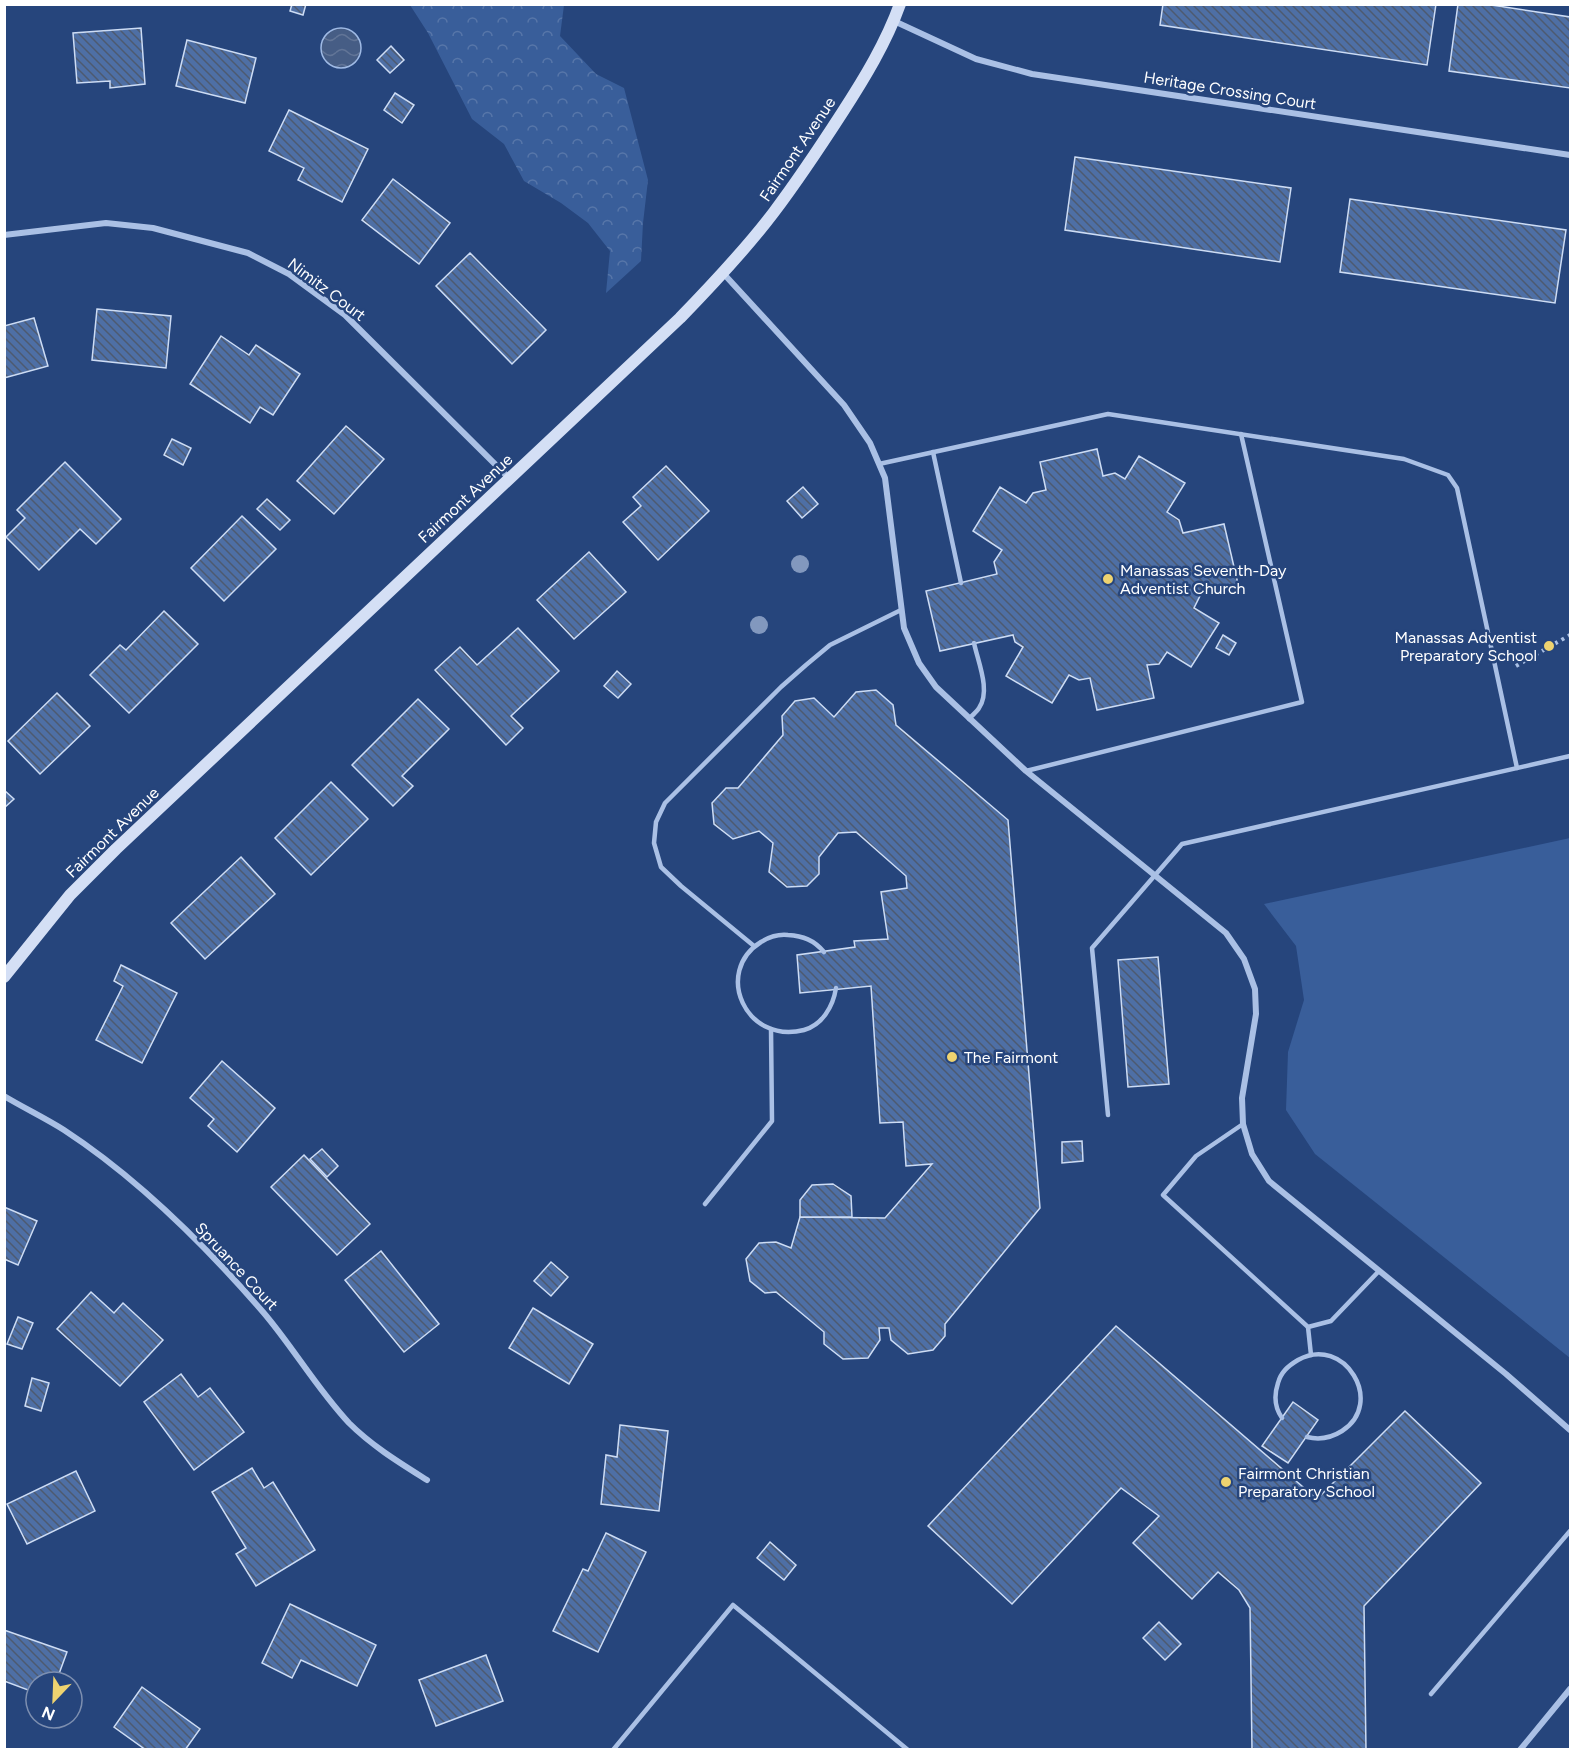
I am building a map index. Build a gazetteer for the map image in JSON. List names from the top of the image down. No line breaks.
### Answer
{"streets":{"street":["Heritage Crossing Court","Fairmont Avenue","Nimitz Court","Spruance Court"]},"crossings":[["Heritage Crossing Court","Fairmont Avenue"],["Fairmont Avenue","Nimitz Court"]],"places":["Manassas Seventh-Day Adventist Church","Manassas Adventist Preparatory School","The Fairmont","Fairmont Christian Preparatory School"],"north":"bottom left"}
